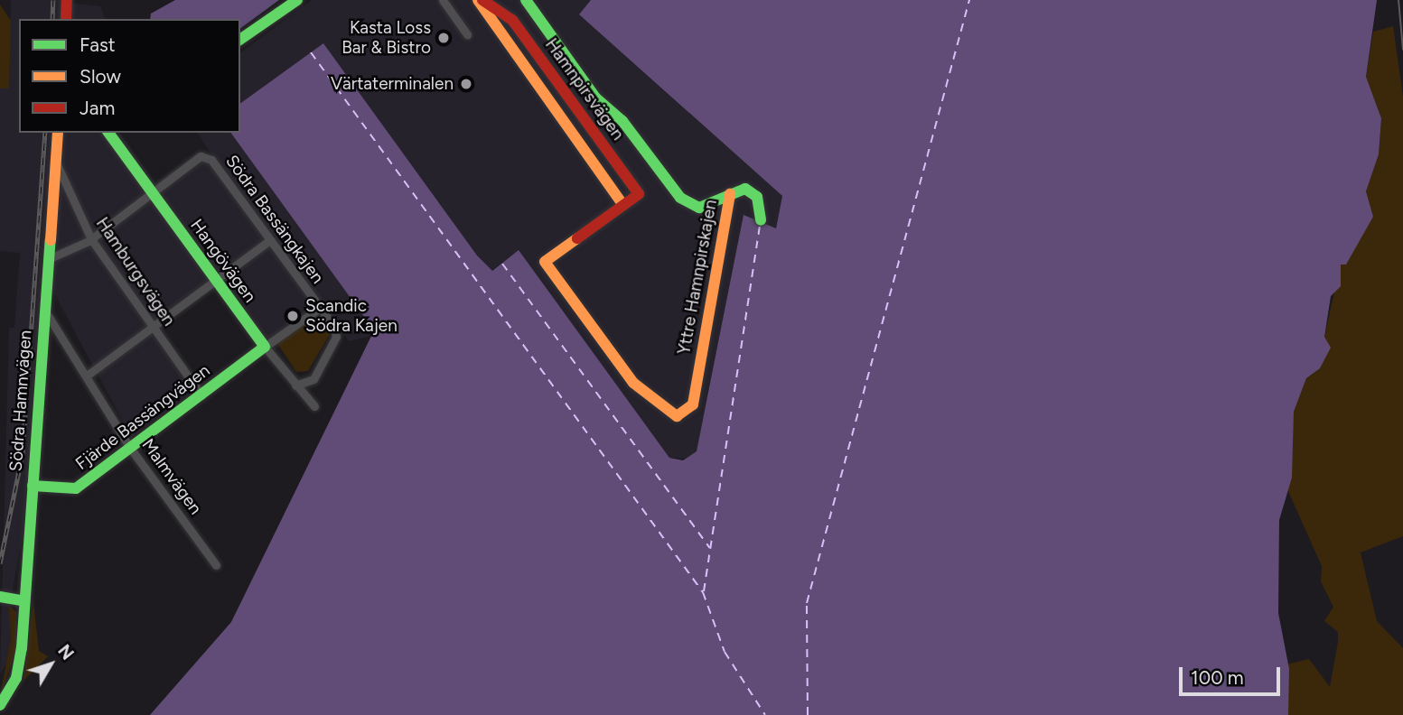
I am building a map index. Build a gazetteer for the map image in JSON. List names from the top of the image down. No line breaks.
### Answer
{"streets":{"main road":["Hamnpirsvägen","Hangövägen","Yttre Hamnpirskajen","Södra Hamnvägen","Fjärde Bassängvägen"],"street":["Södra Bassängkajen","Hamburgsvägen","Malmvägen"]},"crossings":[["Hamnpirsvägen","Yttre Hamnpirskajen"],["Södra Bassängkajen","Hangövägen"],["Hangövägen","Fjärde Bassängvägen"],["Hamburgsvägen","Södra Hamnvägen"],["Hamburgsvägen","Fjärde Bassängvägen"],["Södra Hamnvägen","Fjärde Bassängvägen"],["Södra Hamnvägen","Malmvägen"],["Fjärde Bassängvägen","Malmvägen"]],"places":["Kasta Loss Bar & Bistro","Värtaterminalen","Scandic Södra Kajen"],"legend":["Fast","Slow","Jam"],"scale_bar":"100 m","north":"top right"}
